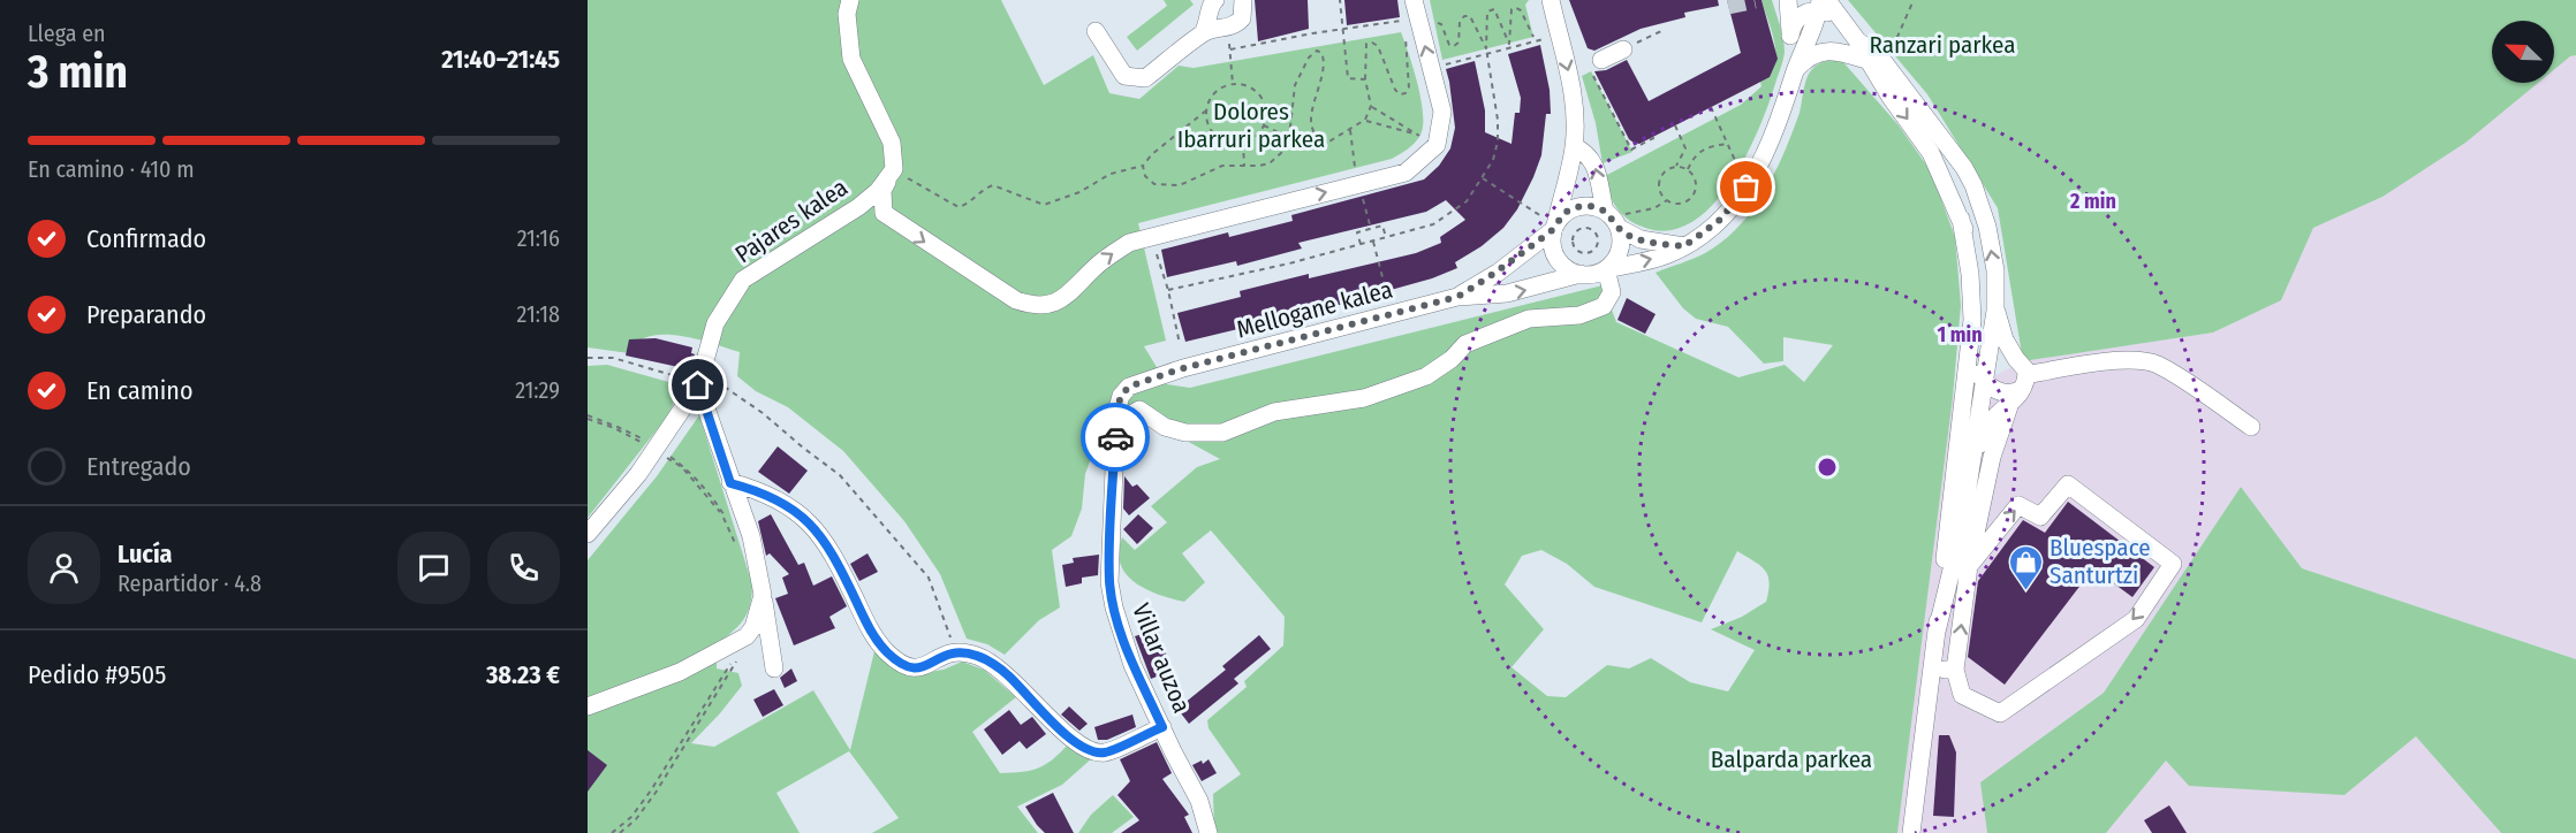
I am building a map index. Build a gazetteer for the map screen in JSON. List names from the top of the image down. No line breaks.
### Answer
{"streets":{"street":["Pajares kalea","Mellogane kalea","Villar auzoa"]},"crossings":[["Mellogane kalea","Villar auzoa"]],"parks":["Ranzari parkea","Dolores Ibarruri parkea","Balparda parkea"],"places":{"shop":["Bluespace Santurtzi"]},"north":"top left","page":{"heading":["3 min","Llega en","21:40–21:45"],"panel":["Lucía","Repartidor · 4.8","Pedido #9505","38.23 €"],"bar":"En camino · 410 m","list":[["Confirmado","21:16"],["Preparando","21:18"],["En camino","21:29"],"Entregado"]},"rings":["2 min","1 min"]}
